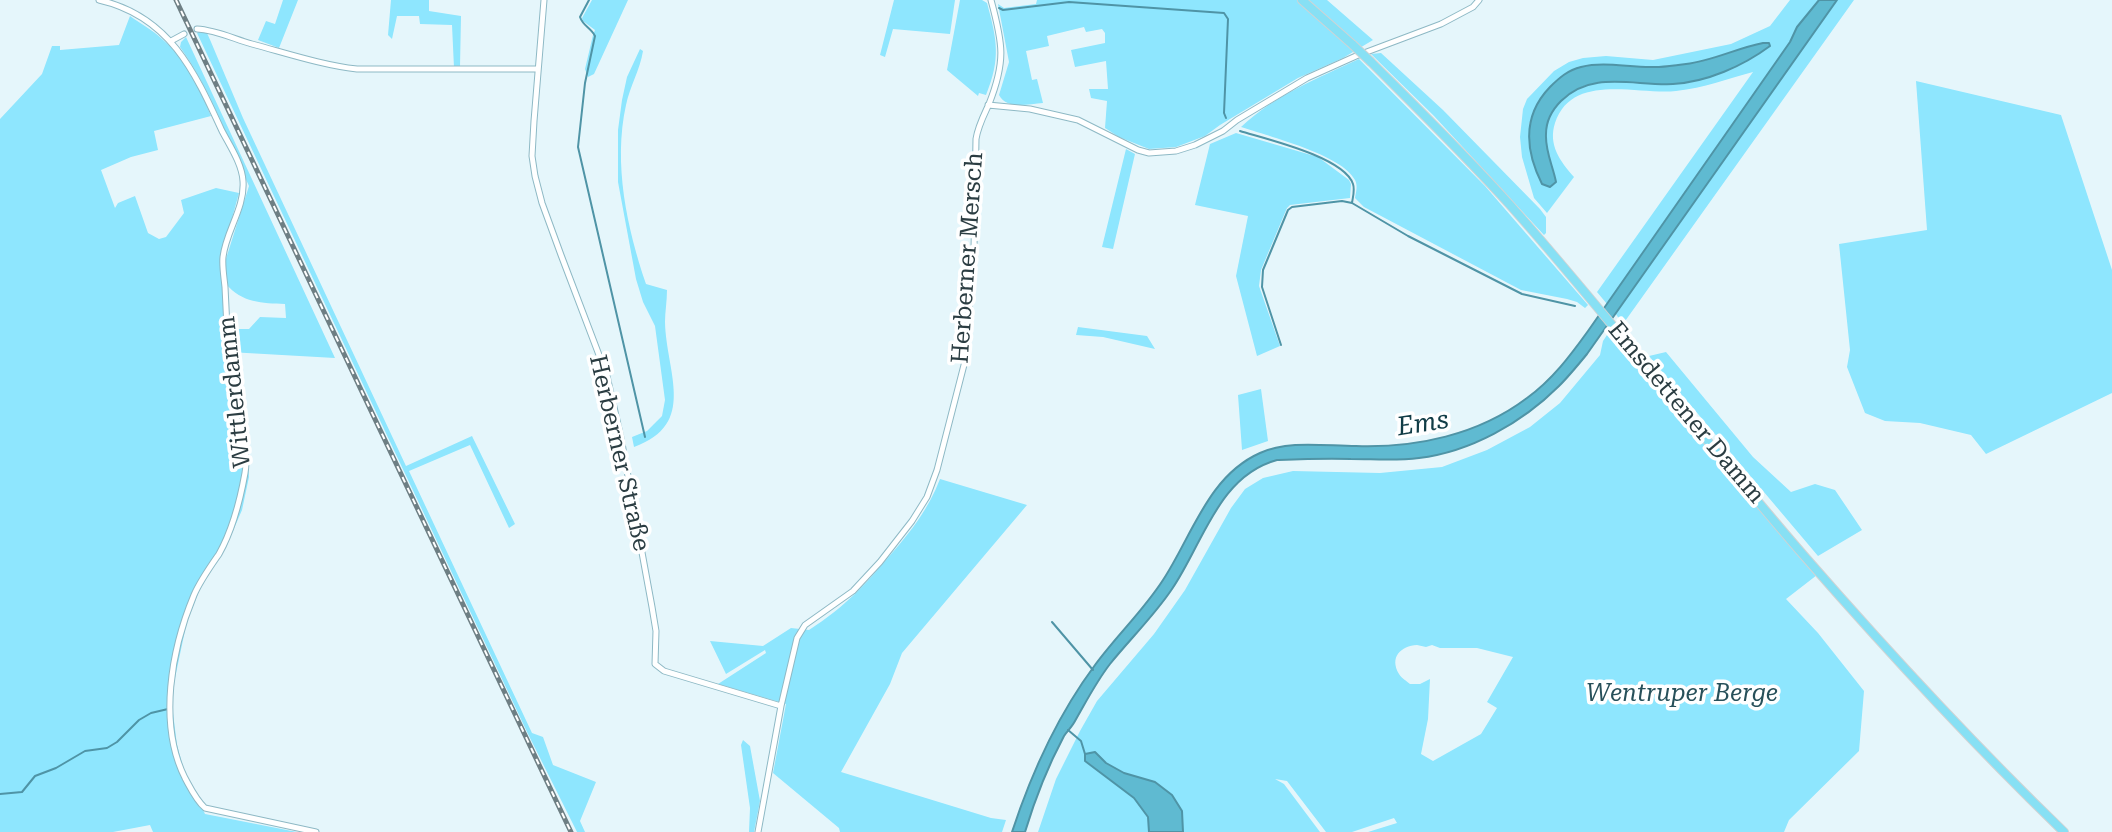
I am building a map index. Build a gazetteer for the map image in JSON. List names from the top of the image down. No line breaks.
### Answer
{"streets":{"main road":["Emsdettener Damm"],"street":["Herberner Mersch","Wittlerdamm","Herberner Straße"]},"crossings":[["Herberner Mersch","Herberner Straße"]],"water":["Ems"],"parks":["Wentruper Berge"]}
